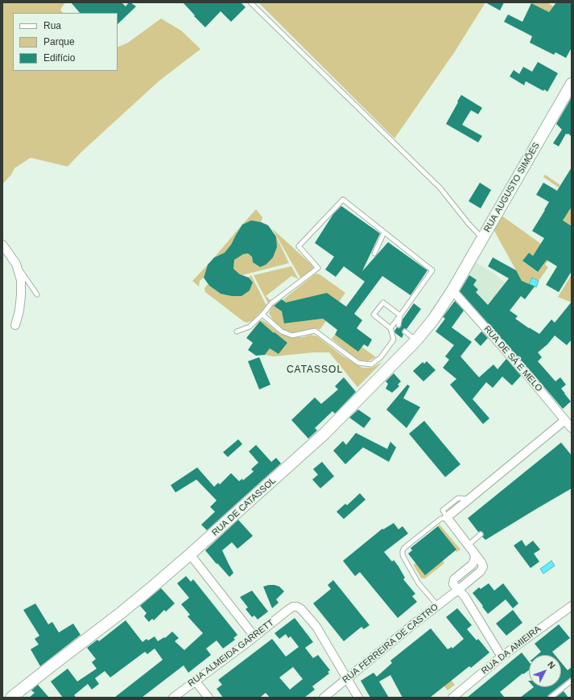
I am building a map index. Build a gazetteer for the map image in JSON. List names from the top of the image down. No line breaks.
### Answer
{"streets":{"main road":["RUA AUGUSTO SIMÕES","RUA DE CATASSOL"],"street":["RUA DE SÁ E MELO","RUA FERREIRA DE CASTRO","RUA DA AMIEIRA","RUA ALMEIDA GARRETT"]},"crossings":[["RUA AUGUSTO SIMÕES","RUA DE SÁ E MELO"],["RUA AUGUSTO SIMÕES","RUA DE CATASSOL"],["RUA DE SÁ E MELO","RUA DE CATASSOL"],["RUA FERREIRA DE CASTRO","RUA ALMEIDA GARRETT"]],"districts":["CATASSOL"],"legend":["Rua","Parque","Edifício"],"north":"top right"}
